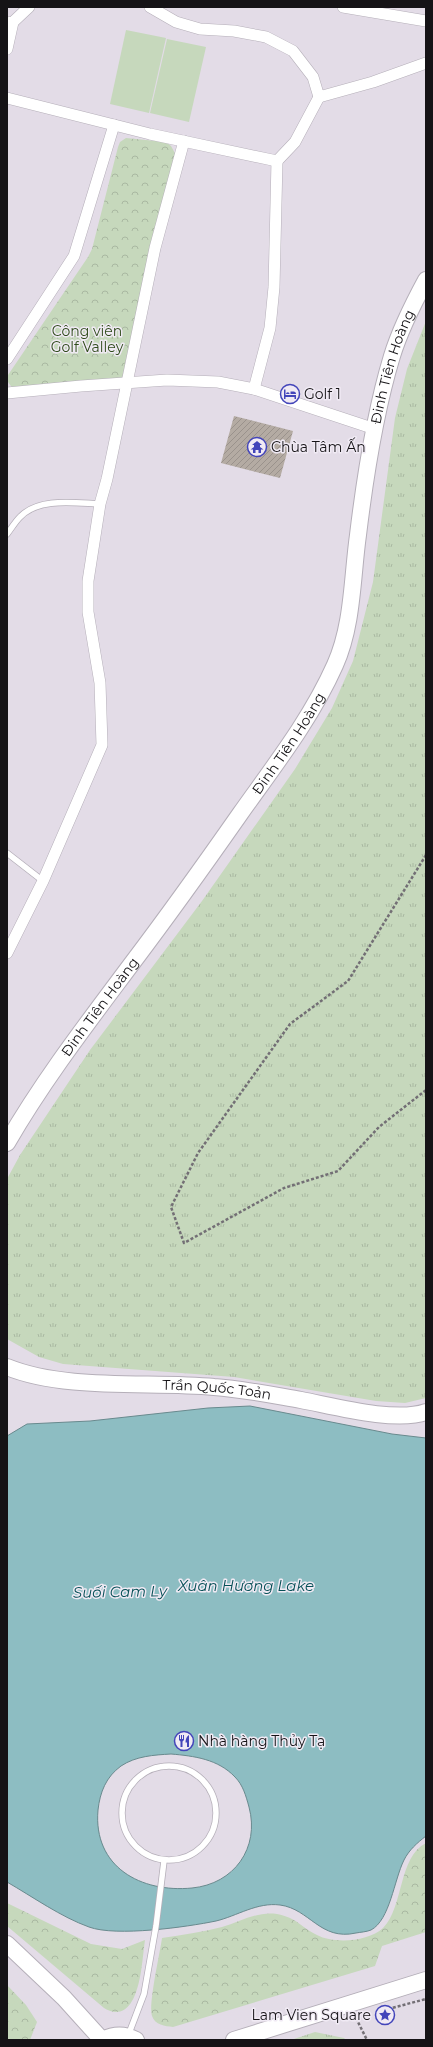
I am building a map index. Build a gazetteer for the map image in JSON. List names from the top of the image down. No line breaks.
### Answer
{"streets":{"main road":["Đinh Tiên Hoàng","Trần Quốc Toản"]},"water":["Xuân Hương Lake","Suối Cam Ly"],"parks":["Công viên Golf Valley"],"places":{"hotel":["Golf 1"],"temple":["Chùa Tâm Ấn"],"restaurant":["Nhà hàng Thủy Tạ"],"place":["Lam Vien Square"]}}
